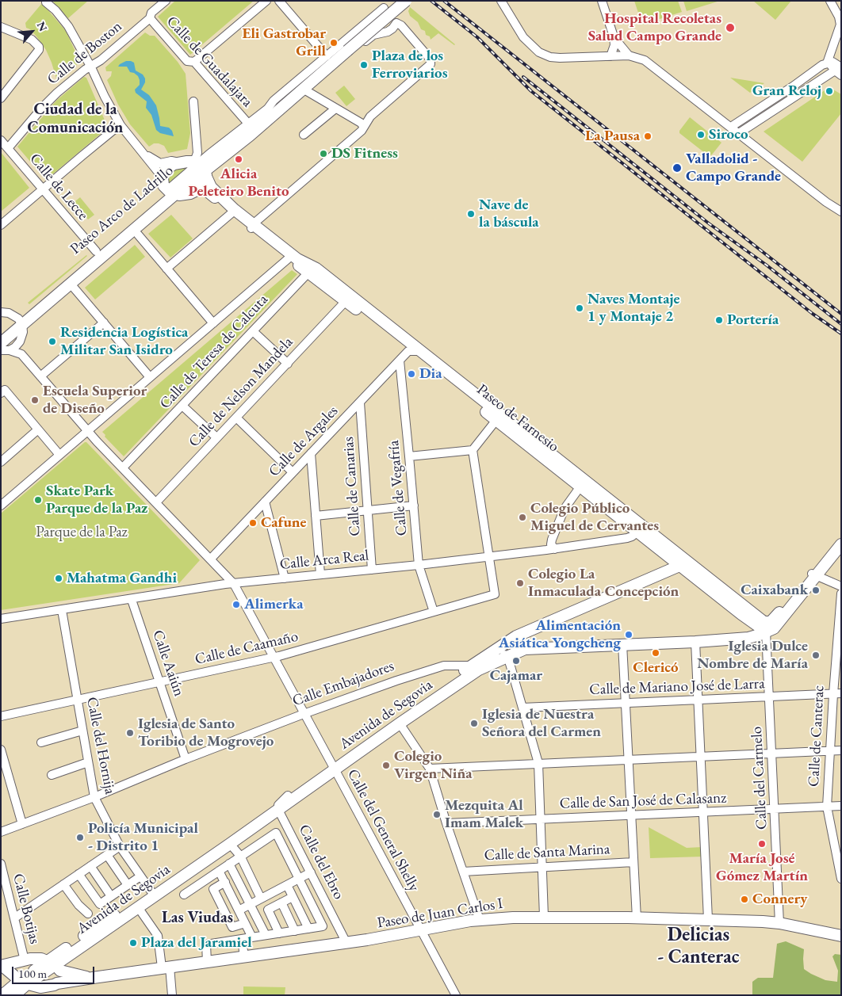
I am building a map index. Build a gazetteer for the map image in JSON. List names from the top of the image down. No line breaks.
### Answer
{"streets":{"main road":["Paseo Arco de Ladrillo","Paseo de Farnesio","Avenida de Segovia","Paseo de Juan Carlos I"],"street":["Calle de Boston","Calle de Guadalajara","Calle de Lecce","Calle de Teresa de Calcuta","Calle de Nelson Mandela","Calle de Argales","Calle de Canarias","Calle de Vegafría","Calle Arca Real","Calle de Caamaño","Calle Aaiún","Calle Embajadores","Calle de Mariano José de Larra","Calle de Canterac","Calle del Hornija","Calle del Carmelo","Calle de San José de Calasanz","Calle del General Shelly","Calle de Santa Marina","Calle del Ebro","Calle Botijas"]},"crossings":[["Calle de Boston","Calle de Guadalajara"],["Calle de Boston","Calle de Lecce"],["Calle de Guadalajara","Paseo Arco de Ladrillo"],["Calle de Lecce","Paseo Arco de Ladrillo"],["Paseo Arco de Ladrillo","Paseo de Farnesio"],["Paseo Arco de Ladrillo","Calle del General Shelly"],["Calle de Teresa de Calcuta","Paseo de Farnesio"],["Calle de Teresa de Calcuta","Calle del General Shelly"],["Calle de Nelson Mandela","Paseo de Farnesio"],["Calle de Nelson Mandela","Calle del General Shelly"],["Paseo de Farnesio","Calle de Argales"],["Paseo de Farnesio","Calle Arca Real"],["Paseo de Farnesio","Avenida de Segovia"],["Paseo de Farnesio","Calle del Carmelo"],["Calle de Argales","Calle de Canarias"],["Calle de Argales","Calle de Vegafría"],["Calle de Argales","Calle del General Shelly"],["Calle de Canarias","Calle Arca Real"],["Calle de Vegafría","Calle Arca Real"],["Calle de Vegafría","Calle de Caamaño"],["Calle Arca Real","Calle de Caamaño"],["Calle Arca Real","Calle Aaiún"],["Calle Arca Real","Calle del Hornija"],["Calle Arca Real","Calle del General Shelly"],["Calle de Caamaño","Calle Aaiún"],["Calle de Caamaño","Calle del Hornija"],["Calle de Caamaño","Calle del General Shelly"],["Calle Aaiún","Calle Embajadores"],["Calle Embajadores","Avenida de Segovia"],["Calle Embajadores","Calle del Hornija"],["Calle Embajadores","Calle del General Shelly"],["Calle de Mariano José de Larra","Calle de Canterac"],["Calle de Mariano José de Larra","Calle del Carmelo"],["Avenida de Segovia","Calle del Hornija"],["Avenida de Segovia","Calle del Carmelo"],["Avenida de Segovia","Calle del General Shelly"],["Avenida de Segovia","Calle del Ebro"],["Avenida de Segovia","Paseo de Juan Carlos I"],["Calle de Canterac","Calle de San José de Calasanz"],["Calle del Carmelo","Calle de San José de Calasanz"],["Calle del Carmelo","Paseo de Juan Carlos I"],["Calle del General Shelly","Paseo de Juan Carlos I"],["Calle del Ebro","Paseo de Juan Carlos I"],["Calle Botijas","Paseo de Juan Carlos I"]],"districts":["Ciudad de la Comunicación","Las Viudas","Delicias - Canterac"],"parks":["Parque de la Paz"],"places":["Hospital Recoletas Salud Campo Grande","Eli Gastrobar Grill","Plaza de los Ferroviarios","Gran Reloj","Siroco","La Pausa","DS Fitness","Alicia Peleteiro Benito","Valladolid - Campo Grande","Nave de la báscula","Naves Montaje 1 y Montaje 2","Portería","Residencia Logística Militar San Isidro","Dia","Escuela Superior de Diseño","Skate Park Parque de la Paz","Colegio Público Miguel de Cervantes","Cafune","Mahatma Gandhi","Colegio La Inmaculada Concepción","Caixabank","Alimerka","Alimentación Asiática Yongcheng","Clericó","Iglesia Dulce Nombre de María","Cajamar","Iglesia de Nuestra Señora del Carmen","Iglesia de Santo Toribio de Mogrovejo","Colegio Virgen Niña","Mezquita Al Imam Malek","Policía Municipal - Distrito 1","María José Gómez Martín","Connery","Plaza del Jaramiel"],"scale_bar":"100 m","north":"top right"}
